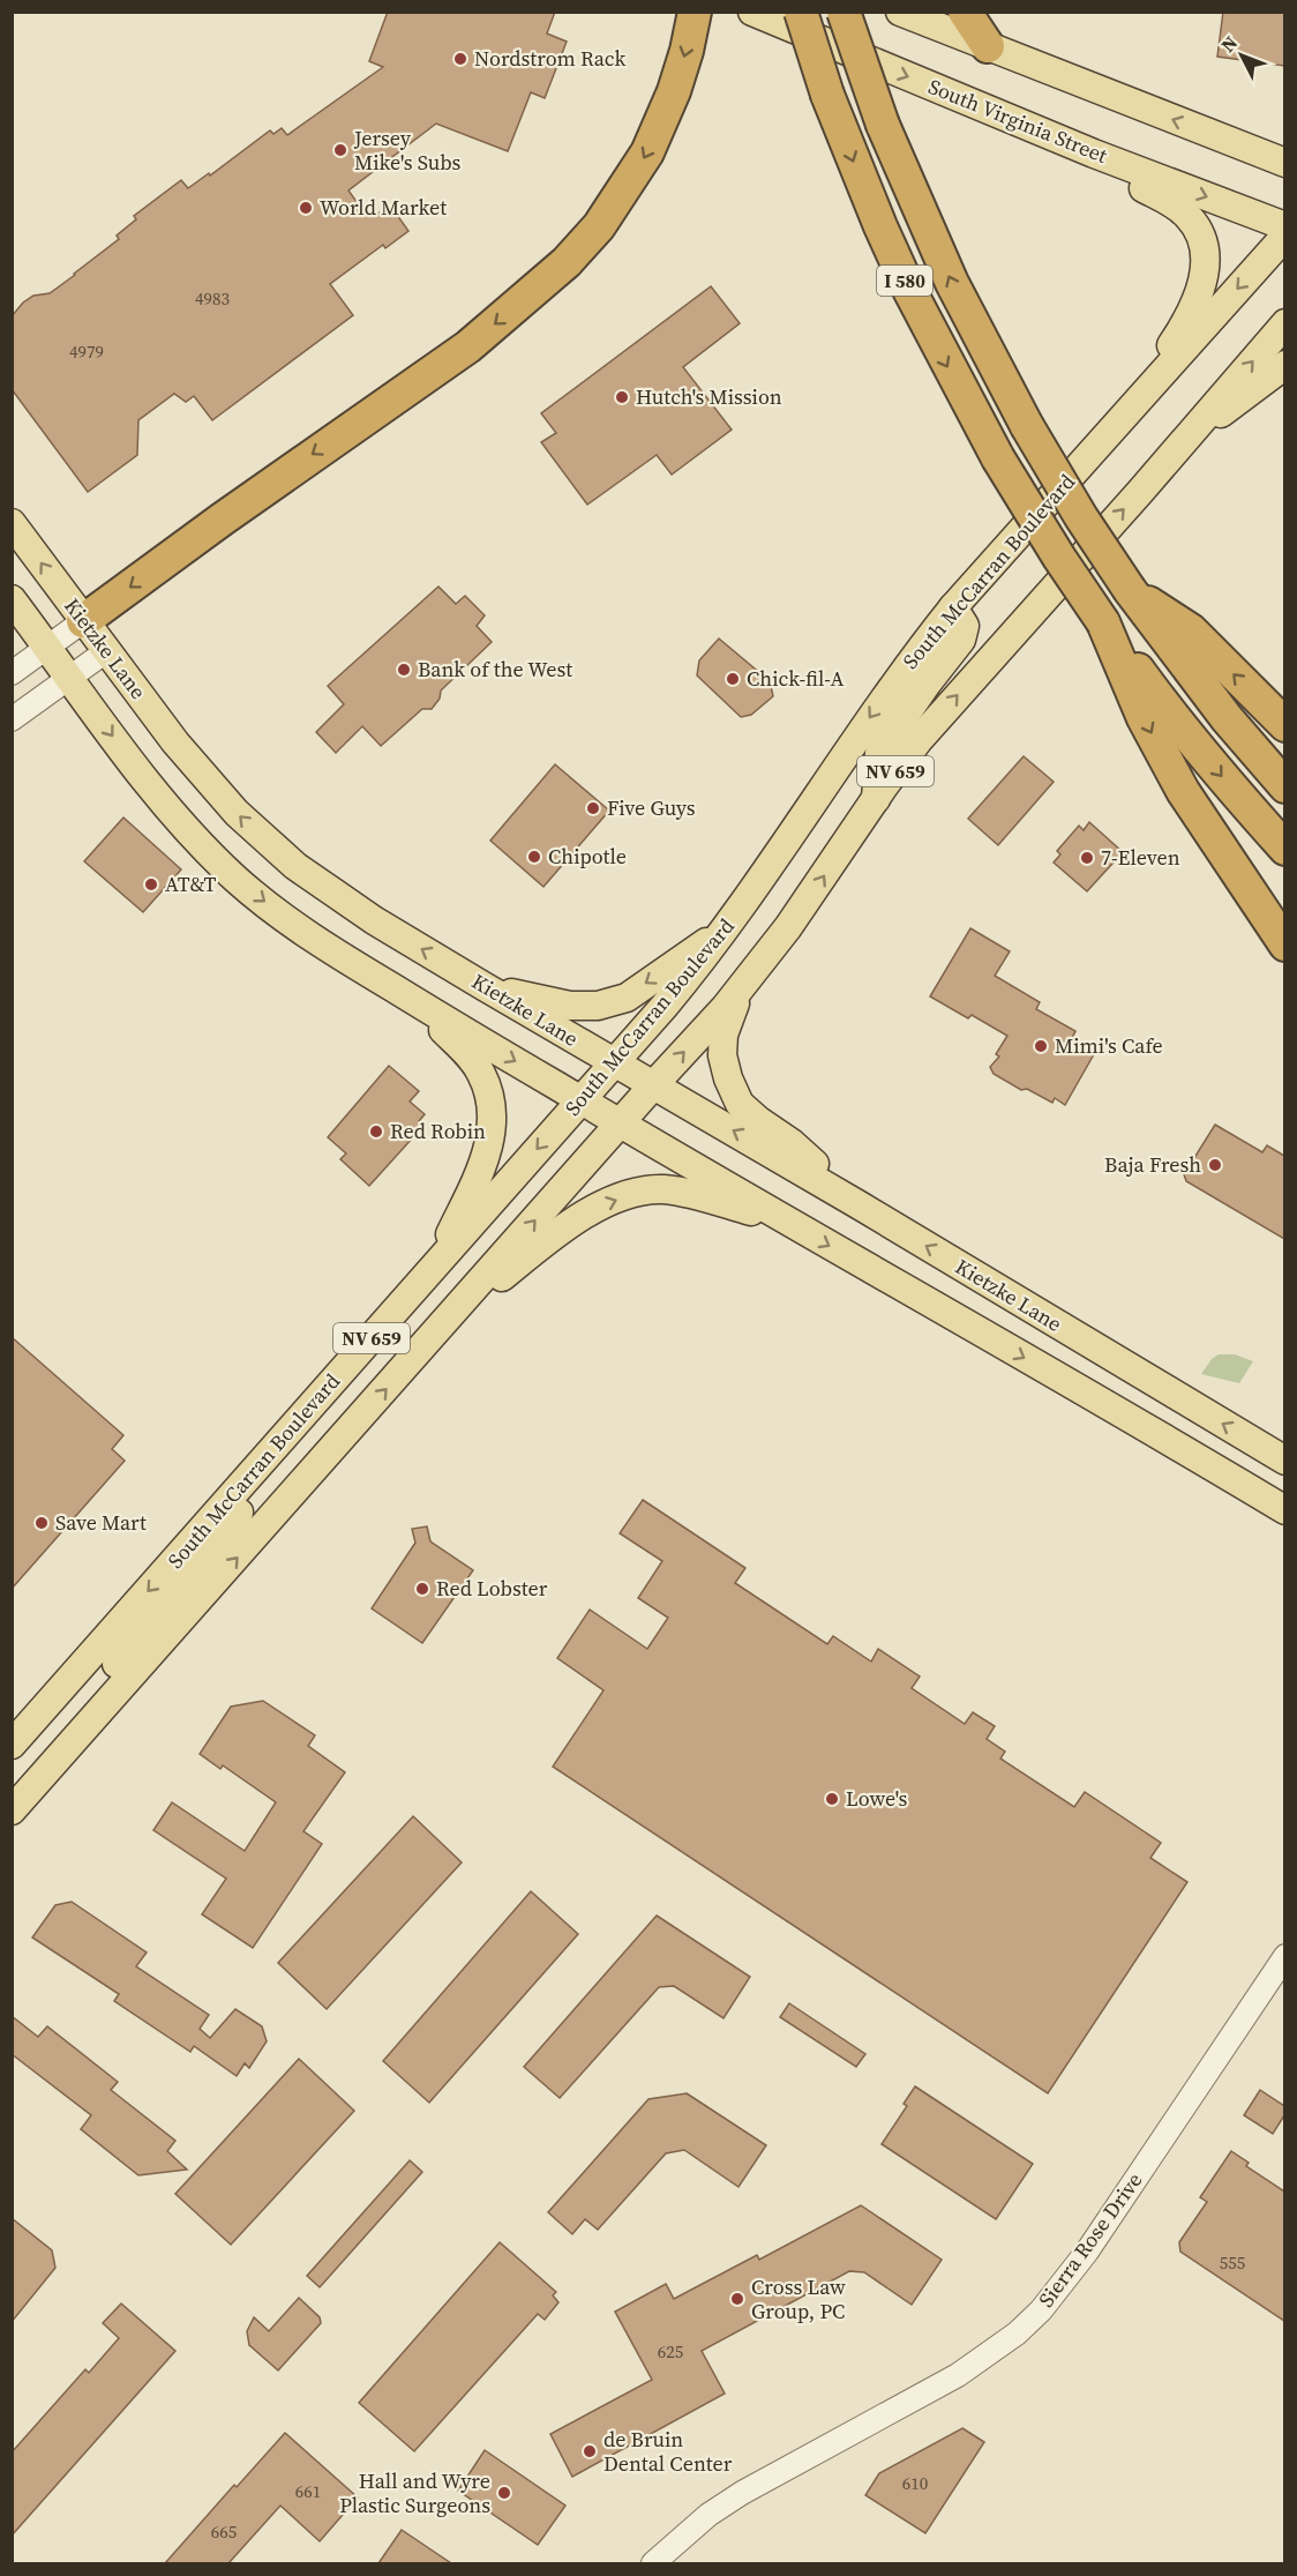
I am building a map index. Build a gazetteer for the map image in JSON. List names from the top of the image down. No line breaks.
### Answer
{"streets":{"highway":["I 580"],"main road":["South Virginia Street","South McCarran Boulevard","Kietzke Lane","NV 659"],"street":["Sierra Rose Drive"]},"crossings":[["South McCarran Boulevard","Kietzke Lane"],["Kietzke Lane","NV 659"]],"places":["Nordstrom Rack","Jersey Mike's Subs","World Market","Hutch's Mission","Bank of the West","Chick-fil-A","Five Guys","Chipotle","7-Eleven","AT&T","Mimi's Cafe","Red Robin","Baja Fresh","Save Mart","Red Lobster","Lowe's","Cross Law Group, PC","de Bruin Dental Center","Hall and Wyre Plastic Surgeons"],"house_numbers":["4983","4979","555","625","610","661","665"],"north":"top left"}
